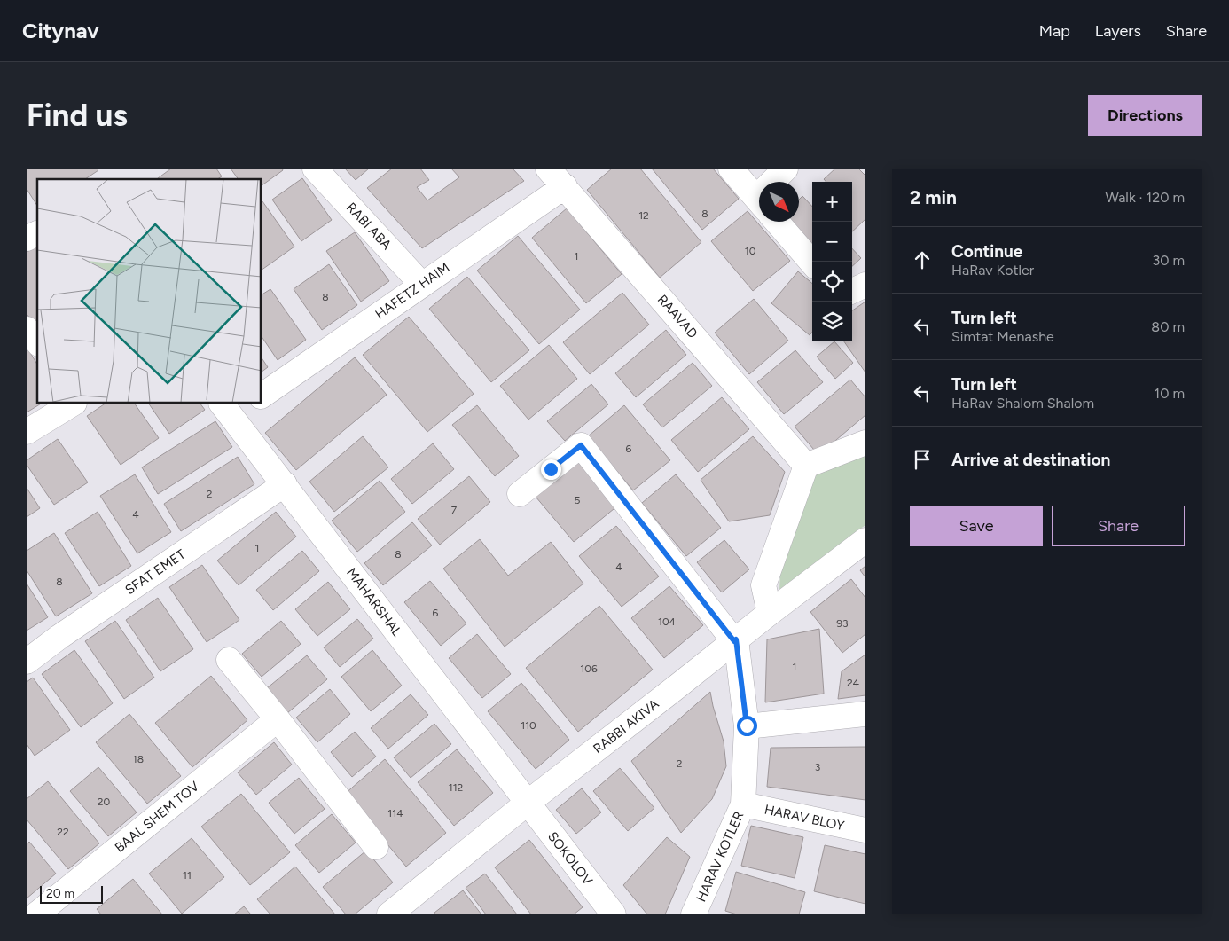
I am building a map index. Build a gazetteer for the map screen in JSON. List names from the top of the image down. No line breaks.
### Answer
{"streets":{"street":["RABI ABA","HAFETZ HAIM","RAAVAD","SFAT EMET","MAHARSHAL","RABBI AKIVA","BAAL SHEM TOV","HARAV BLOY","HARAV KOTLER","SOKOLOV"]},"crossings":[["RABI ABA","HAFETZ HAIM"],["HAFETZ HAIM","RAAVAD"],["SFAT EMET","MAHARSHAL"],["MAHARSHAL","RABBI AKIVA"],["MAHARSHAL","SOKOLOV"],["RABBI AKIVA","HARAV KOTLER"],["RABBI AKIVA","SOKOLOV"],["HARAV BLOY","HARAV KOTLER"]],"house_numbers":["8","12","10","1","8","6","2","5","7","4","1","8","4","8","6","104","93","1","106","24","110","18","2","3","112","20","114","22","11"],"scale_bar":"20 m","north":"bottom right","page":{"header":"Citynav","nav":["Map","Layers","Share"],"buttons":["Directions",["Save","Share"]],"title":"Find us","heading":["2 min","Walk · 120 m"],"map_buttons":["+","−"],"list":[["Continue","HaRav Kotler","30 m"],["Turn left","Simtat Menashe","80 m"],["Turn left","HaRav Shalom Shalom","10 m"],"Arrive at destination"],"scale":"20 m"}}
